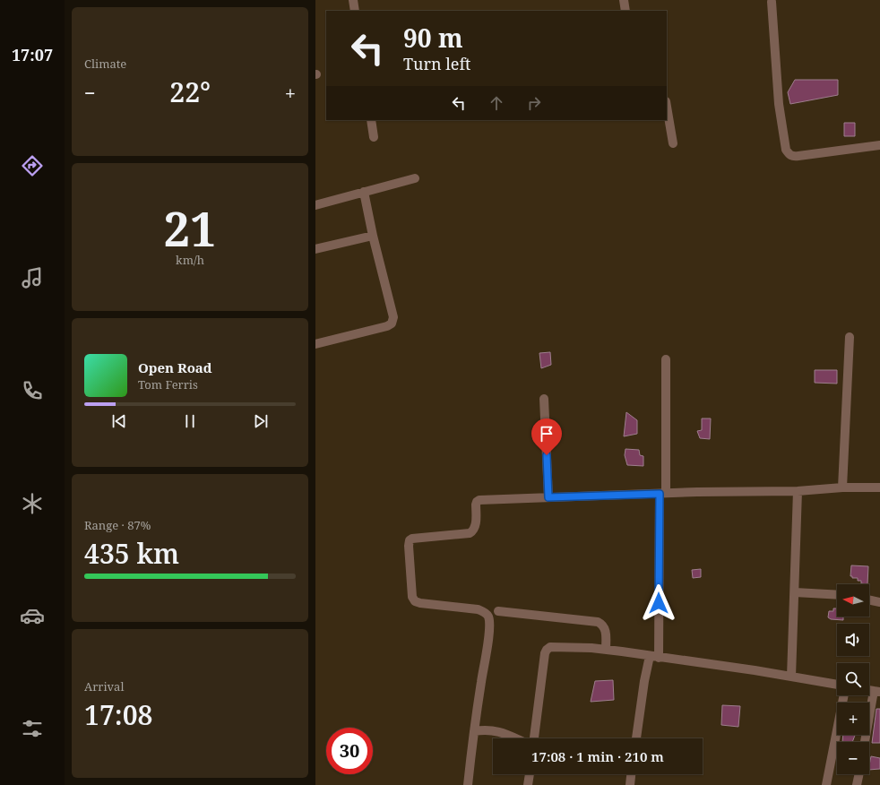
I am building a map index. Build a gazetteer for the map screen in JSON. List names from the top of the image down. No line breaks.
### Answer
{"north":"left","page":{"tabs":"17:07","tile":["Climate",["21","km/h"],["Range · 87%","435 km"],["Arrival","17:08"]],"turn":["90 m","Turn left"],"heat":["−","22°","+"],"song":["Open Road","Tom Ferris"],"map_buttons":["+","−"],"limit":"30","trip":"17:08 · 1 min · 210 m"}}
